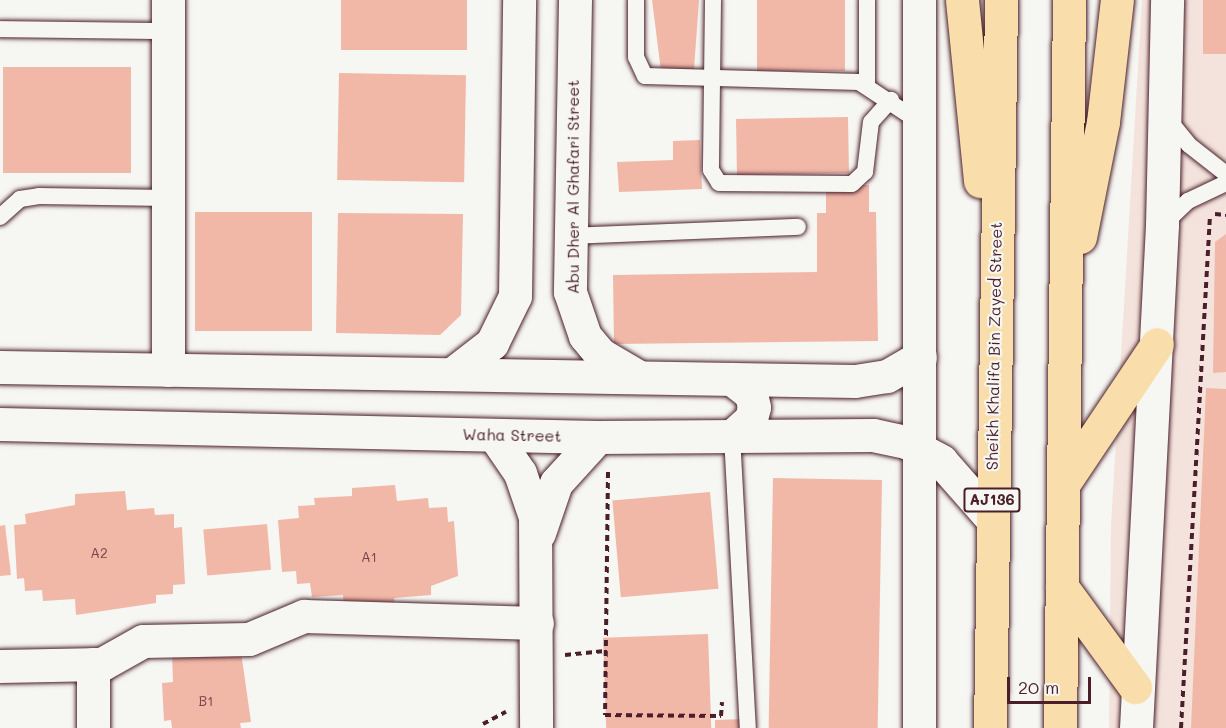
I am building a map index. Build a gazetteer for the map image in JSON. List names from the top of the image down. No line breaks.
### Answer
{"streets":{"main road":["Sheikh Khalifa Bin Zayed Street","AJ136"],"street":["Abu Dher Al Ghafari Street","Waha Street"]},"crossings":[["Sheikh Khalifa Bin Zayed Street","Waha Street"]],"house_numbers":["A2","A1","B1"],"scale_bar":"20 m"}
